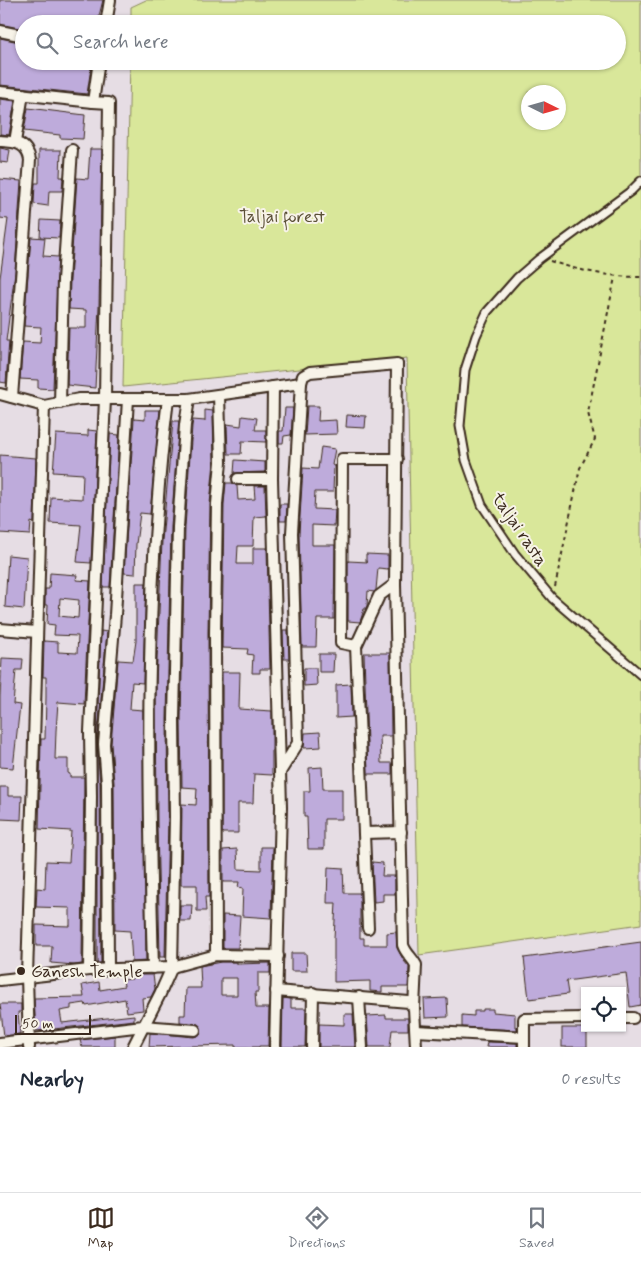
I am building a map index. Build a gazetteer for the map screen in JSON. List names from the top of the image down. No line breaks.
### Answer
{"streets":{"street":["taljai rasta"]},"parks":["Taljai forest"],"places":["Ganesh Temple"],"scale_bar":"50 m","north":"right","page":{"search":"Search here","scale":"50 m","heading":["Nearby","0 results"],"nav":["Map","Directions","Saved"]}}
